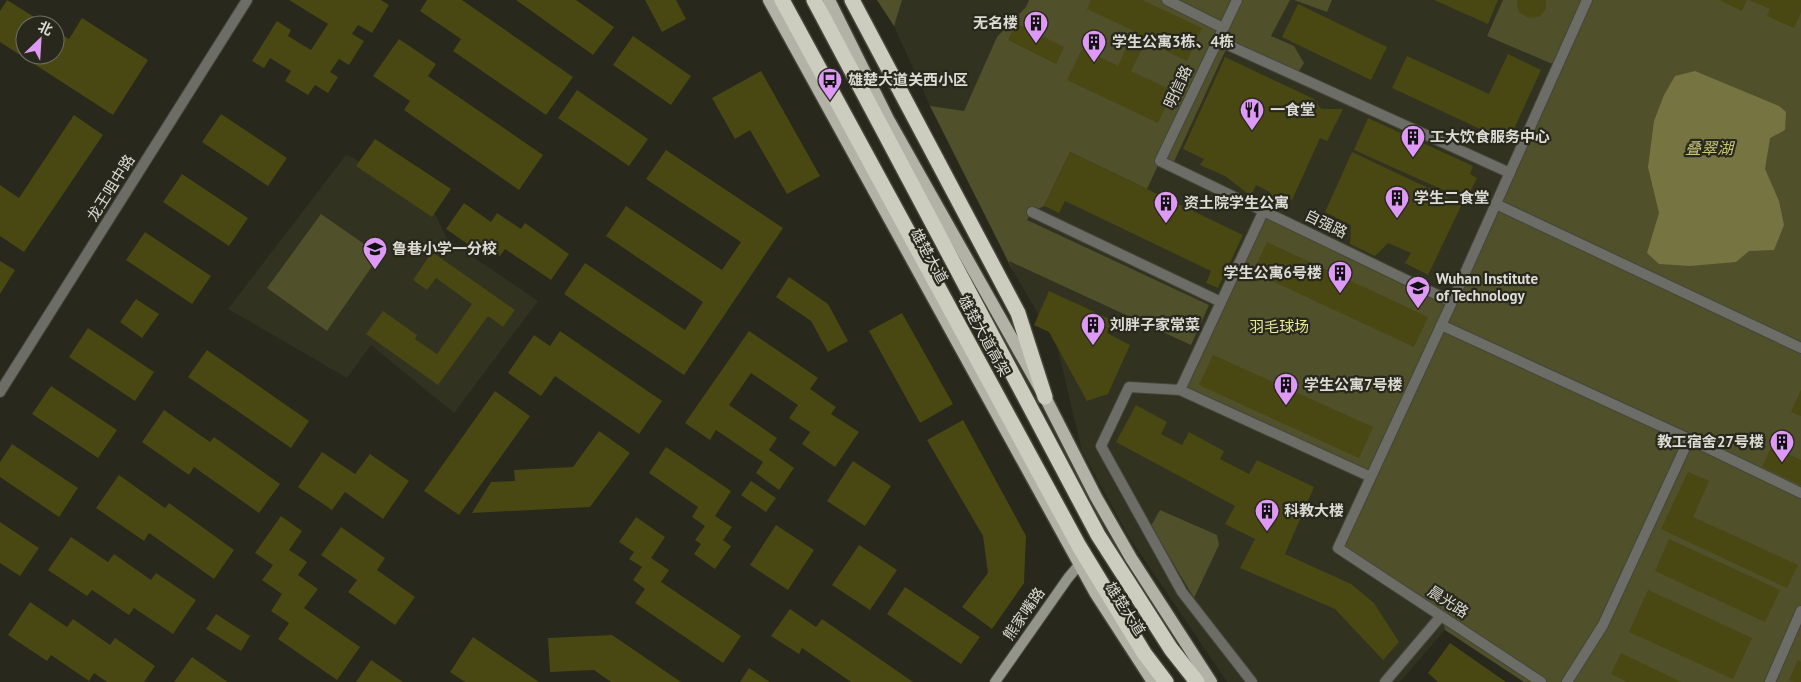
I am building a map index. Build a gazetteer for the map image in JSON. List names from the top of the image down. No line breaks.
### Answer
{"streets":{"highway":["雄楚大道高架"],"main road":["雄楚大道"],"street":["明信路","龙王咀中路","自强路","晨光路","熊家嘴路"]},"crossings":[["明信路","自强路"],["雄楚大道","熊家嘴路"]],"water":["叠翠湖"],"parks":["羽毛球场"],"places":{"building":["无名楼","学生公寓3栋、4栋","工大饮食服务中心","学生二食堂","资土院学生公寓","学生公寓6号楼","刘胖子家常菜","学生公寓7号楼","教工宿舍27号楼","科教大楼"],"bus stop":["雄楚大道关西小区"],"restaurant":["一食堂"],"school or university":["鲁巷小学一分校","Wuhan Institute of Technology"]},"north":"top right"}
